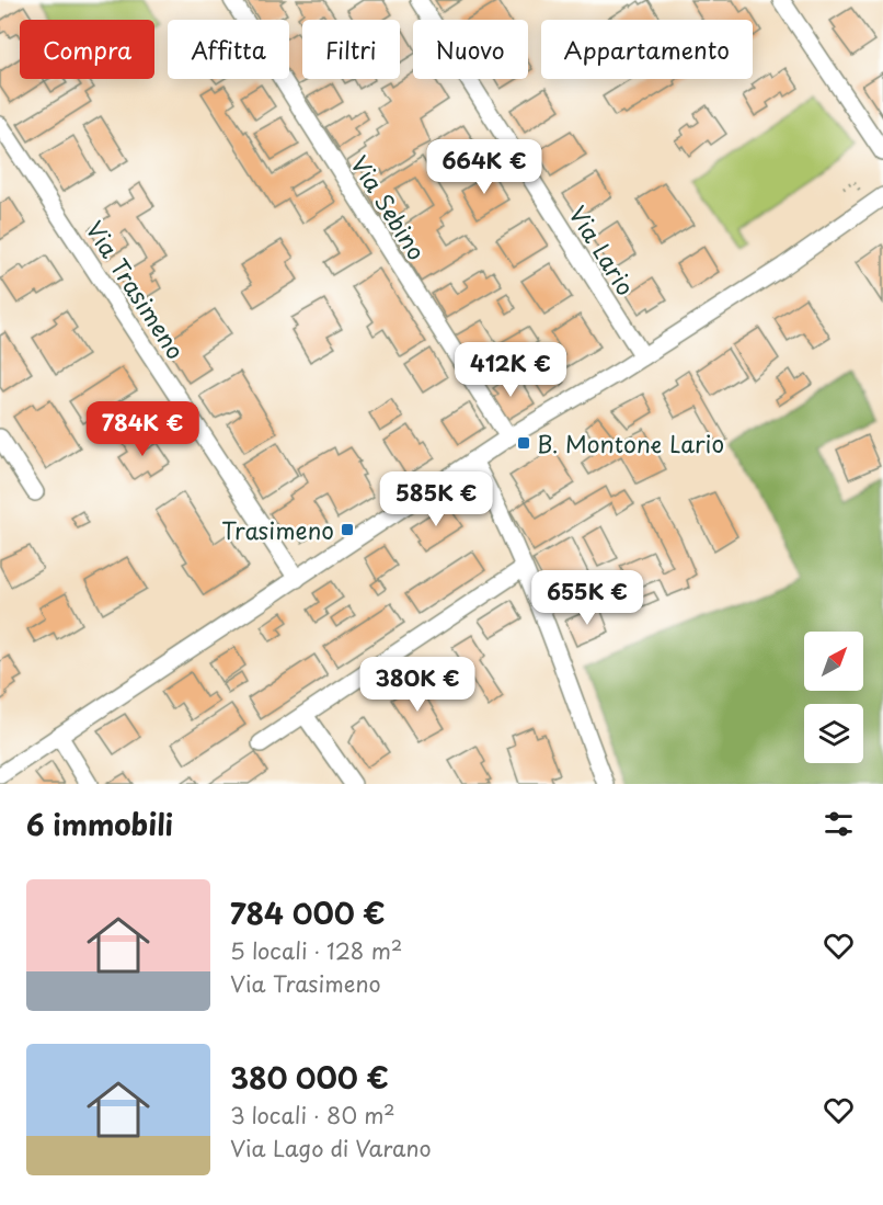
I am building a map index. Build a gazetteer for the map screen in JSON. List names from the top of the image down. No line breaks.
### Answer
{"streets":{"street":["Via Sebino","Via Lario","Via Trasimeno"]},"places":{"transit":["B. Montone Lario","Trasimeno"]},"north":"top right","page":{"chip":["Compra","Affitta","Filtri","Nuovo","Appartamento"],"price":["664K €","412K €","784K €","585K €","655K €","380K €"],"heading":"6 immobili","list":[{"name":"784 000 €","note":"5 locali · 128 m² · Via Trasimeno"},{"name":"380 000 €","note":"3 locali · 80 m² · Via Lago di Varano"}]}}
